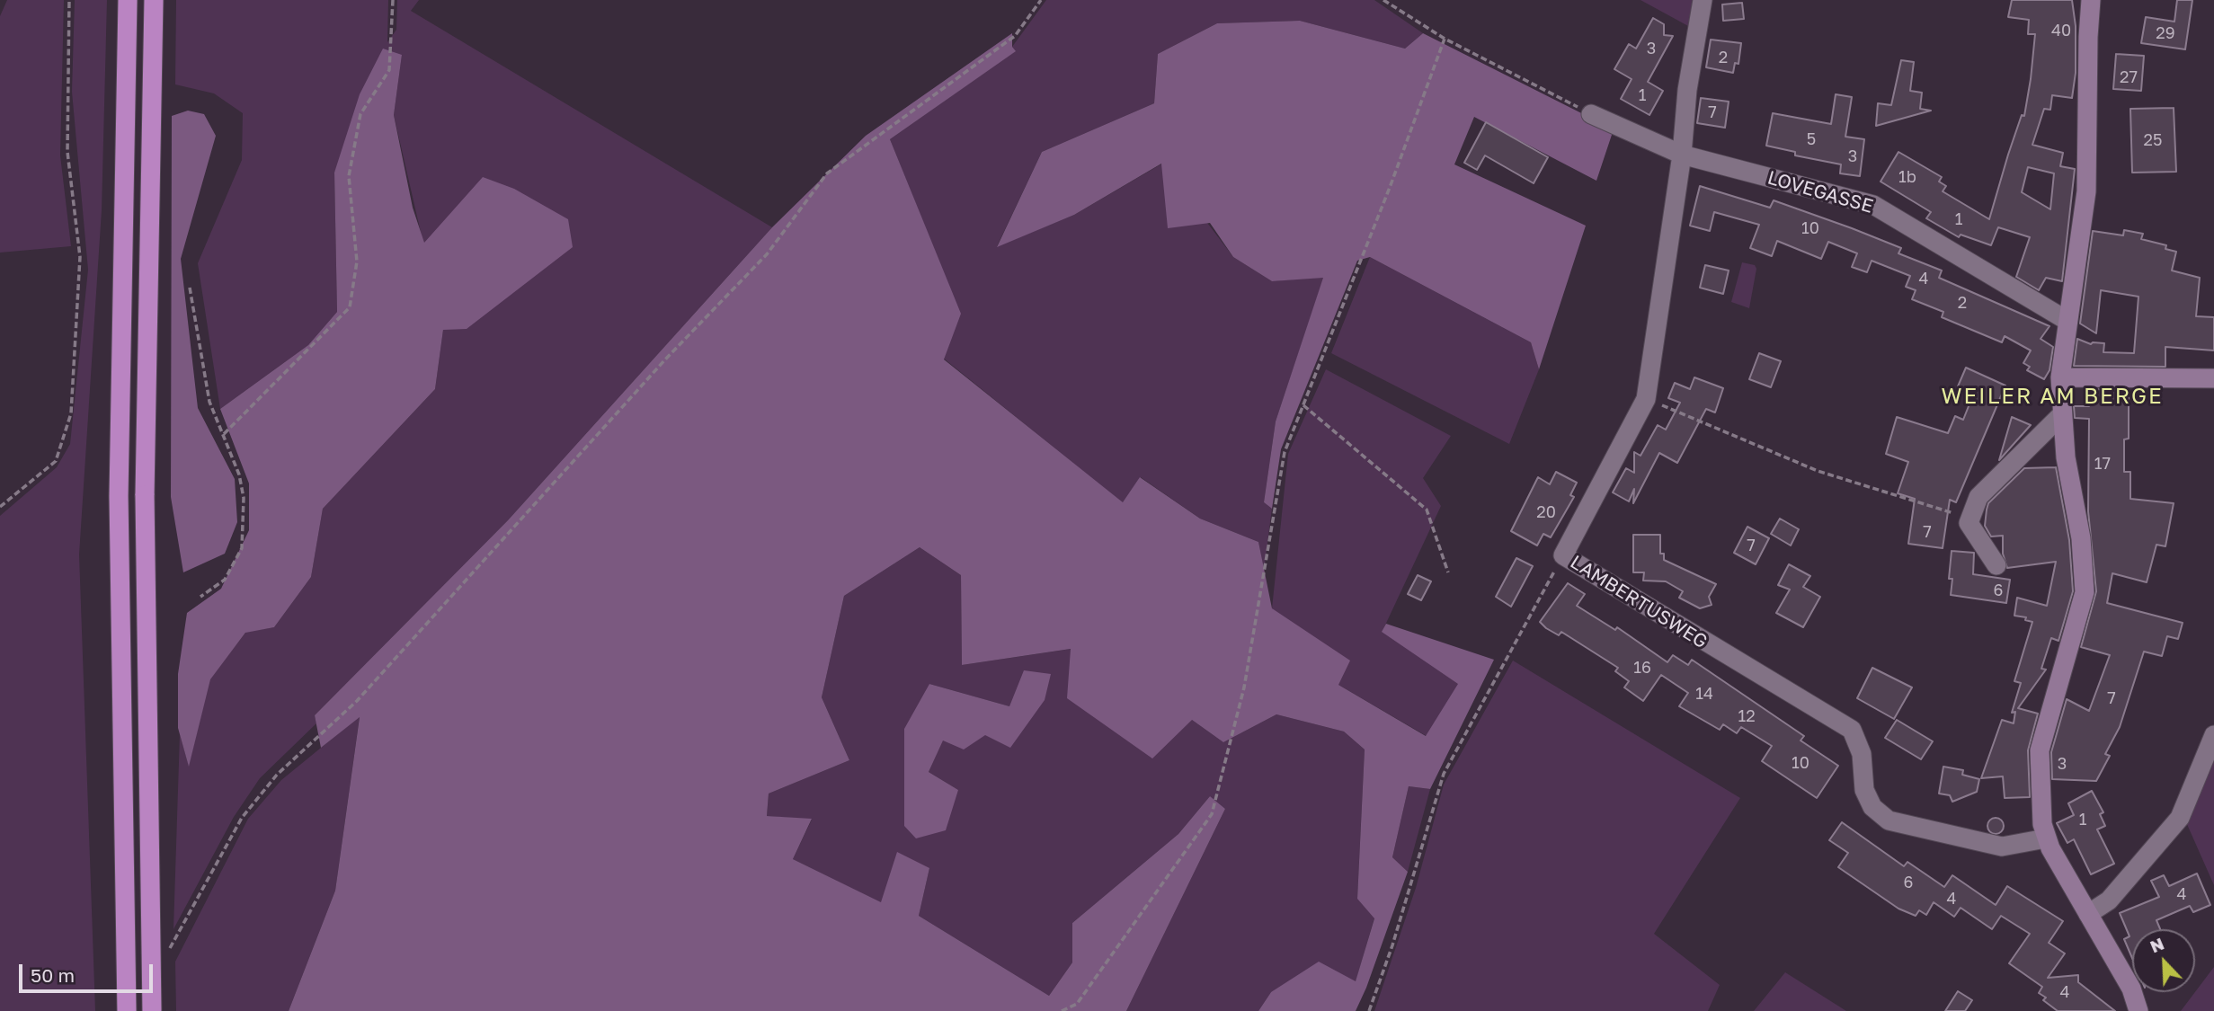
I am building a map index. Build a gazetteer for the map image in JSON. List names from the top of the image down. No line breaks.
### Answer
{"streets":{"street":["LOVEGASSE","LAMBERTUSWEG"]},"crossings":[["LOVEGASSE","LAMBERTUSWEG"]],"districts":["WEILER AM BERGE"],"house_numbers":["40","29","3","2","27","1","7","5","25","3","1b","1","10","4","2","17","20","7","7","6","16","14","7","12","10","3","1","6","4","4","4"],"scale_bar":"50 m","north":"top left"}
